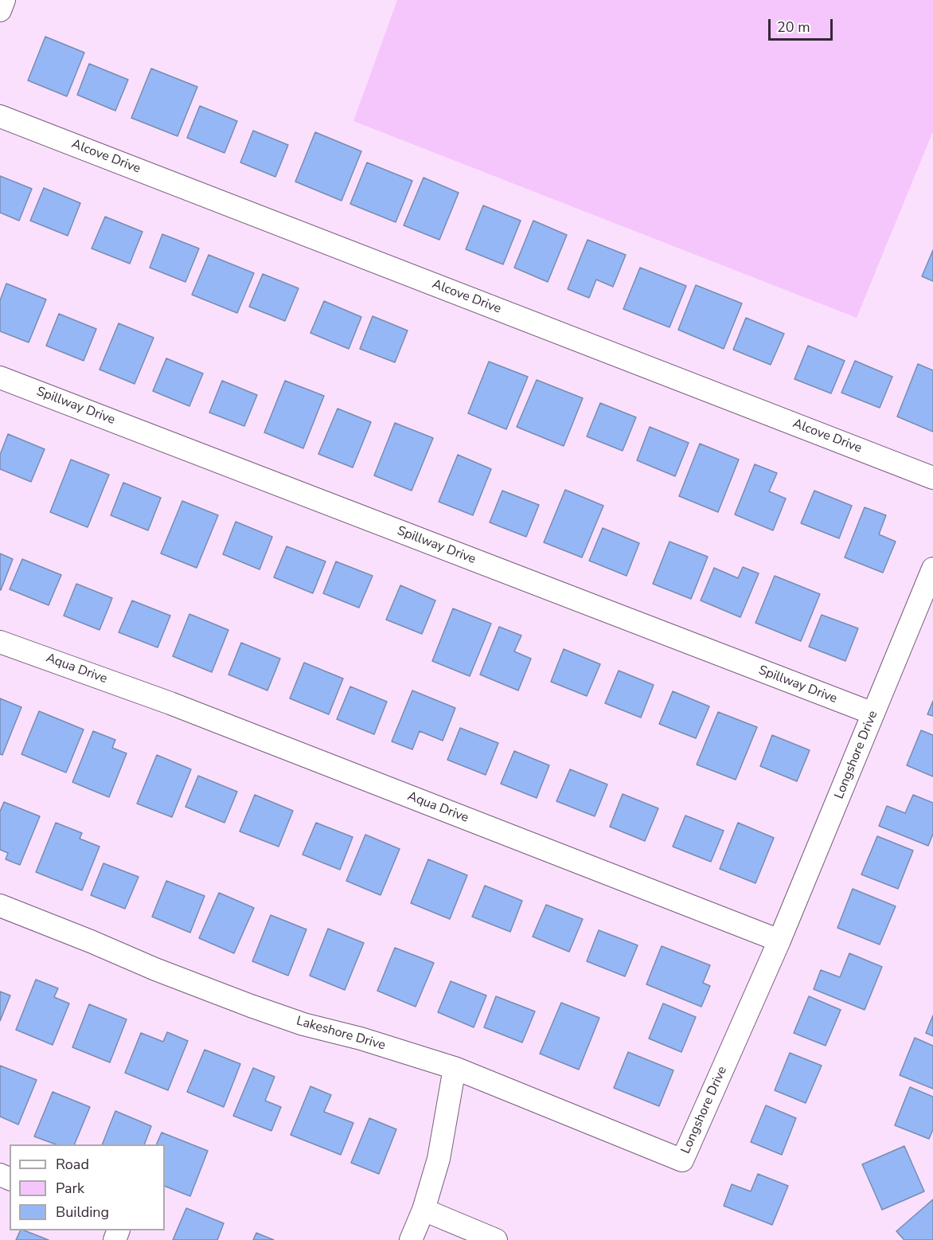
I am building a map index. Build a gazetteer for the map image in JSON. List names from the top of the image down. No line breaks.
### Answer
{"streets":{"street":["Alcove Drive","Spillway Drive","Aqua Drive","Longshore Drive","Lakeshore Drive"]},"crossings":[["Spillway Drive","Longshore Drive"],["Aqua Drive","Longshore Drive"],["Longshore Drive","Lakeshore Drive"]],"legend":["Road","Park","Building"],"scale_bar":"20 m"}
